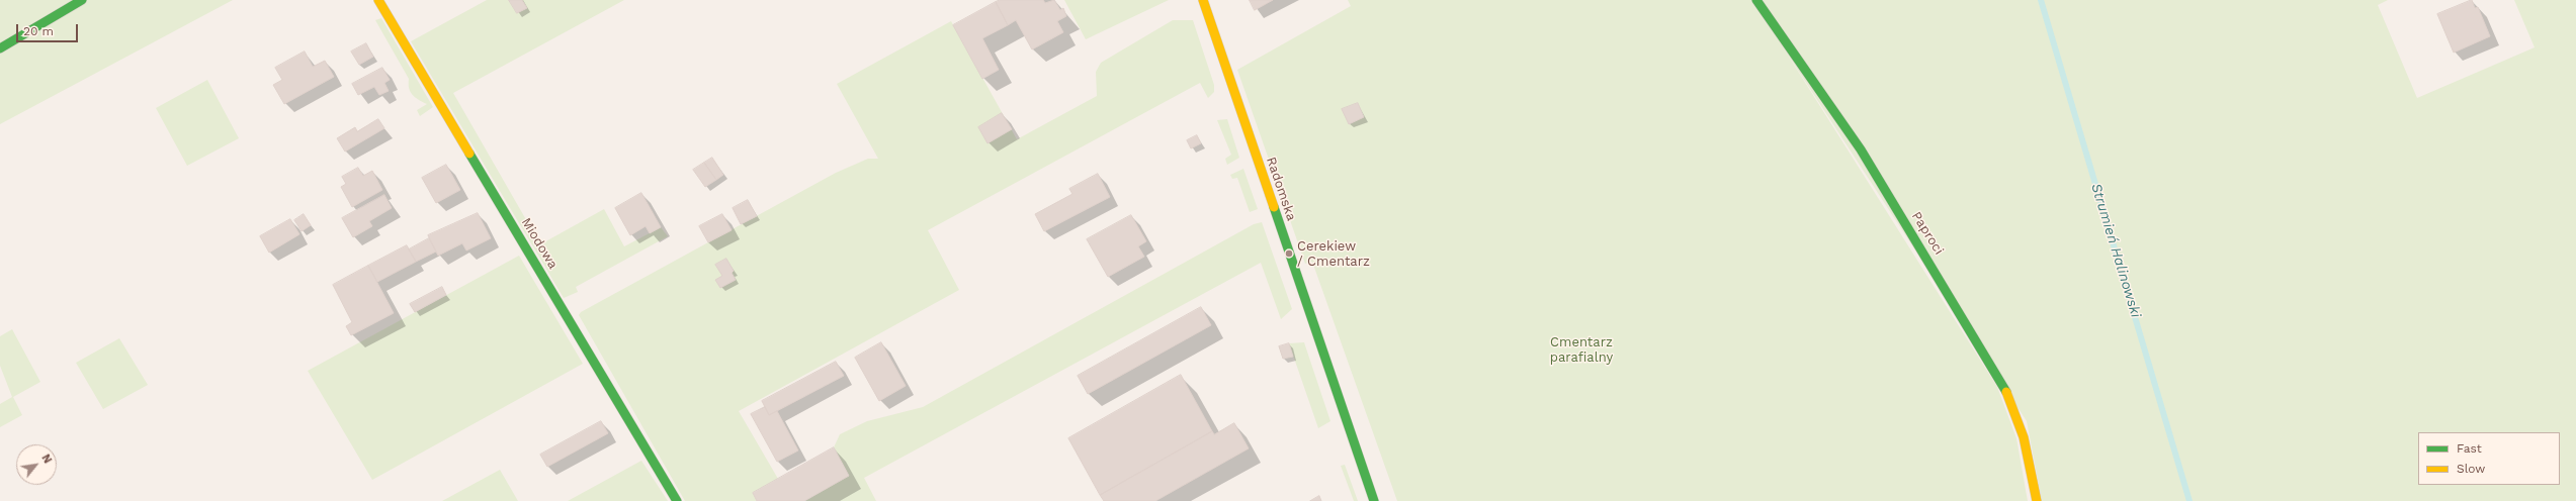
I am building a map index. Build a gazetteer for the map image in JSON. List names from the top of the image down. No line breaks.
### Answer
{"streets":{"street":["Radomska","Paproci","Miodowa"]},"water":["Strumień Halinowski"],"parks":["Cmentarz parafialny"],"places":["Cerekiew / Cmentarz"],"legend":["Fast","Slow"],"scale_bar":"20 m","north":"top right"}
